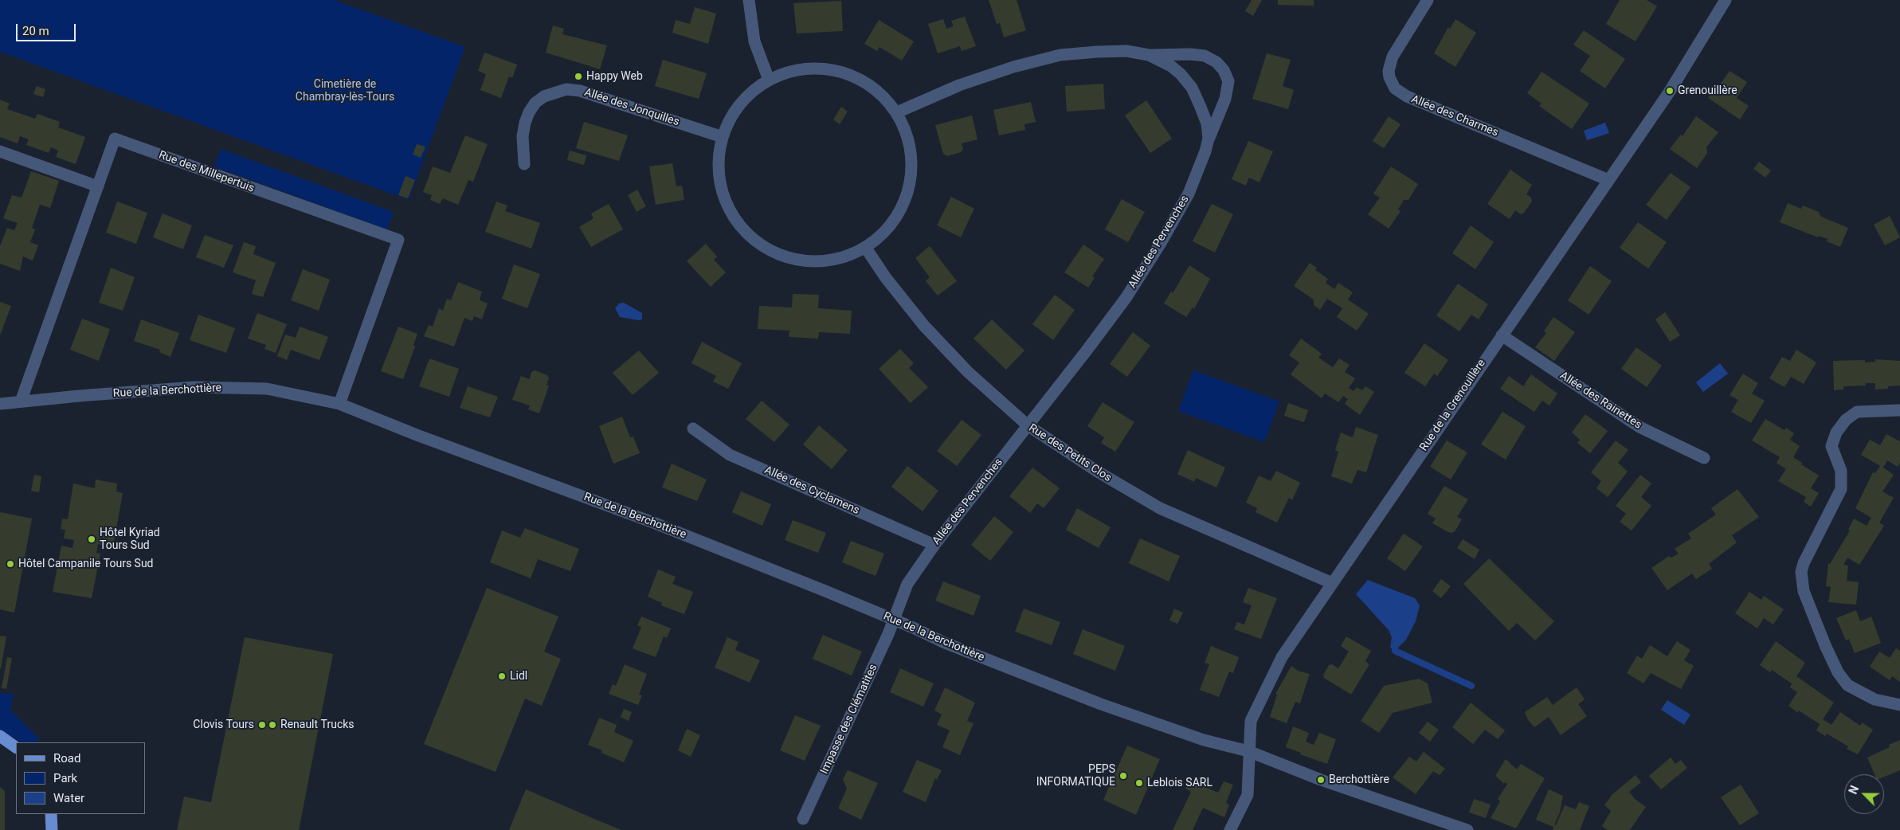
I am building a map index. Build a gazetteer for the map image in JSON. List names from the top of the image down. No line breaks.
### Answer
{"streets":{"street":["Allée des Jonquilles","Allée des Charmes","Rue des Millepertuis","Allée des Pervenches","Rue de la Berchottière","Allée des Rainettes","Rue de la Grenouillère","Rue des Petits Clos","Allée des Cyclamens","Impasse des Clématites"]},"crossings":[["Allée des Charmes","Rue de la Grenouillère"],["Rue des Millepertuis","Rue de la Berchottière"],["Allée des Pervenches","Rue de la Berchottière"],["Allée des Pervenches","Rue des Petits Clos"],["Allée des Pervenches","Allée des Cyclamens"],["Allée des Pervenches","Impasse des Clématites"],["Rue de la Berchottière","Rue de la Grenouillère"],["Rue de la Berchottière","Impasse des Clématites"],["Allée des Rainettes","Rue de la Grenouillère"],["Rue de la Grenouillère","Rue des Petits Clos"]],"parks":["Cimetière de Chambray-lès-Tours"],"places":["Happy Web","Grenouillère","Hôtel Kyriad Tours Sud","Hôtel Campanile Tours Sud","Lidl","Clovis Tours","Renault Trucks","PEPS INFORMATIQUE","Berchottière","Leblois SARL"],"legend":["Road","Park","Water"],"scale_bar":"20 m","north":"top left"}
